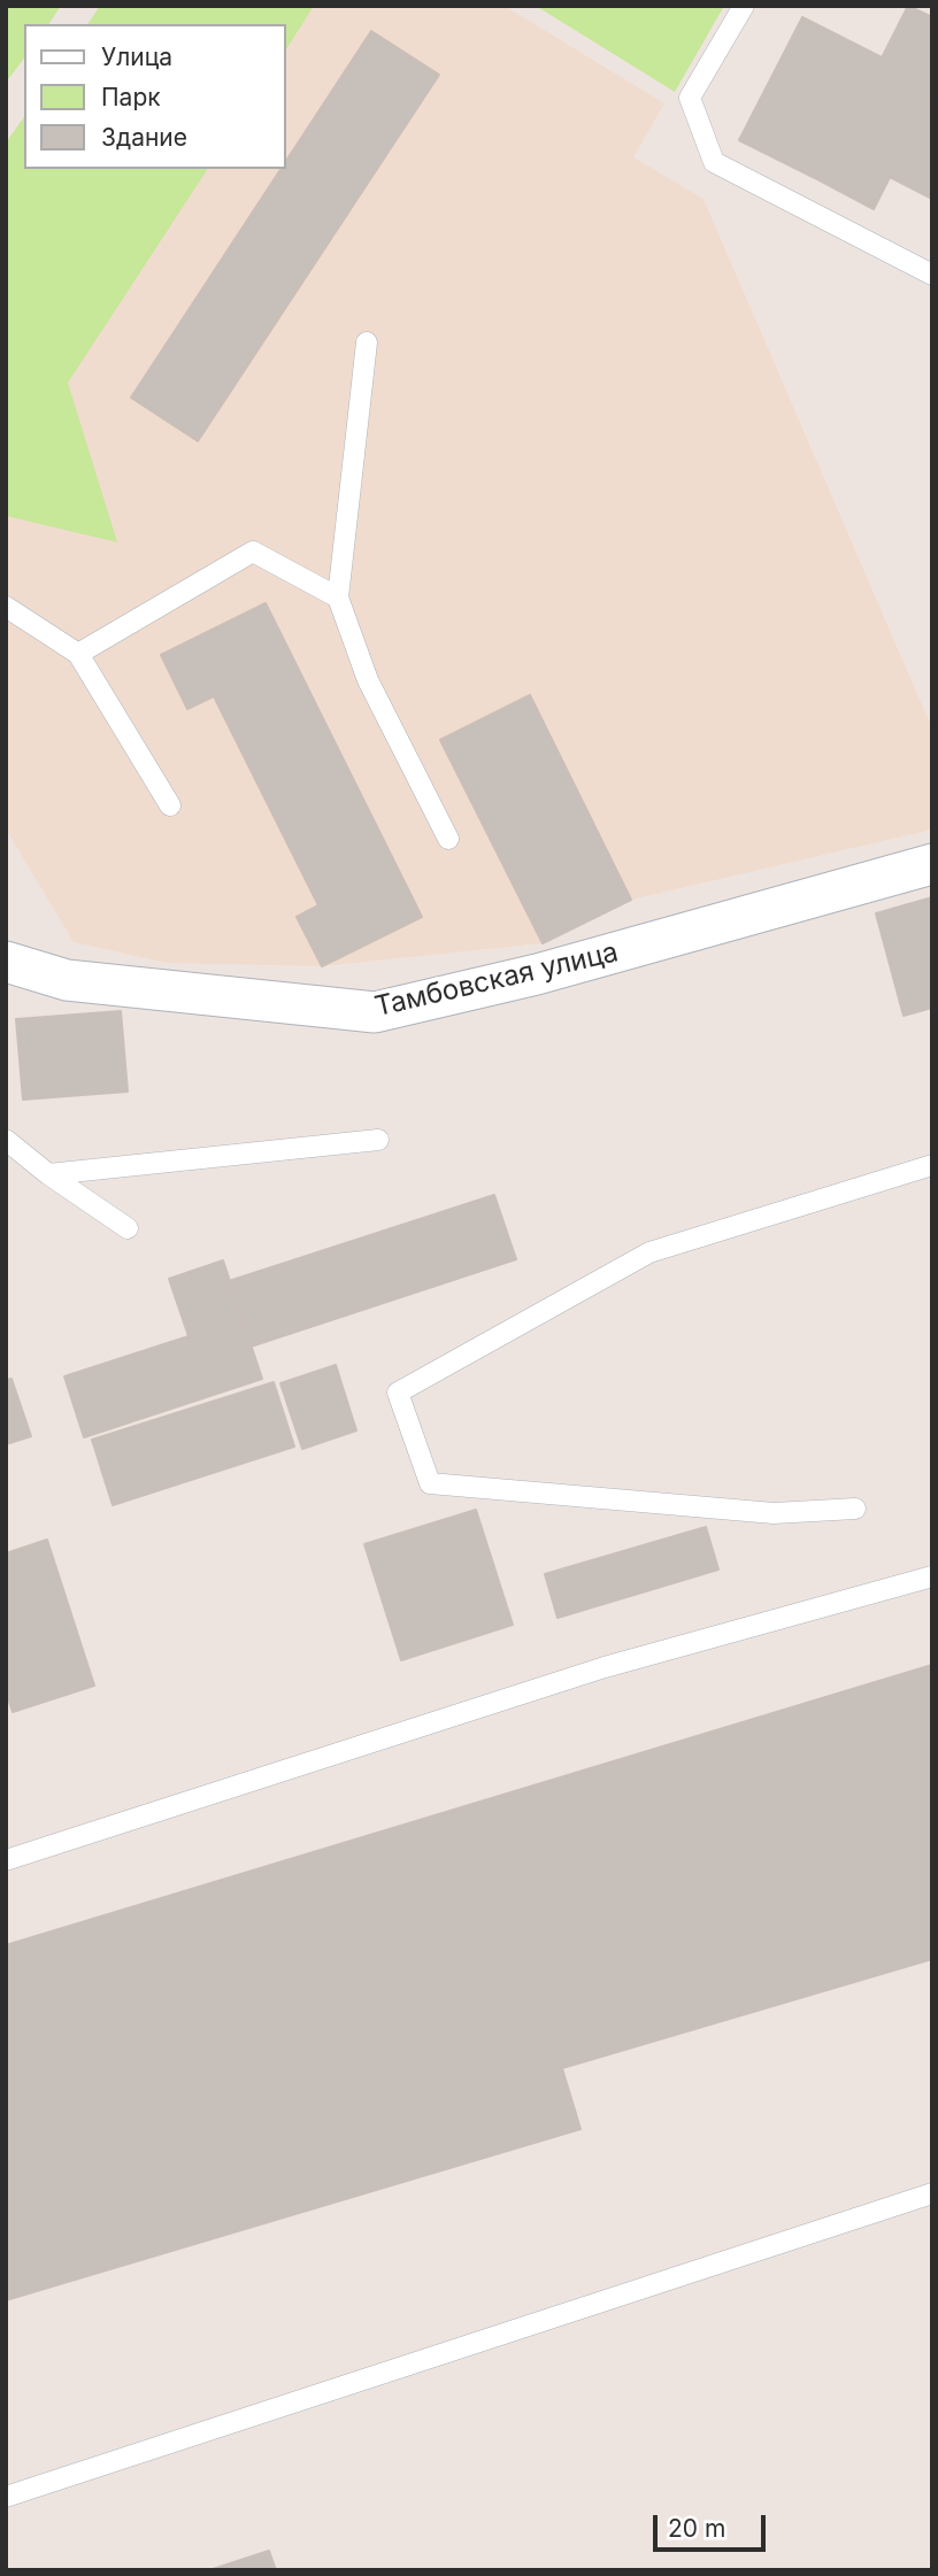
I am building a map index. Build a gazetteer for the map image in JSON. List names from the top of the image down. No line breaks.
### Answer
{"streets":{"street":["Тамбовская улица"]},"legend":["Улица","Парк","Здание"],"scale_bar":"20 m"}
